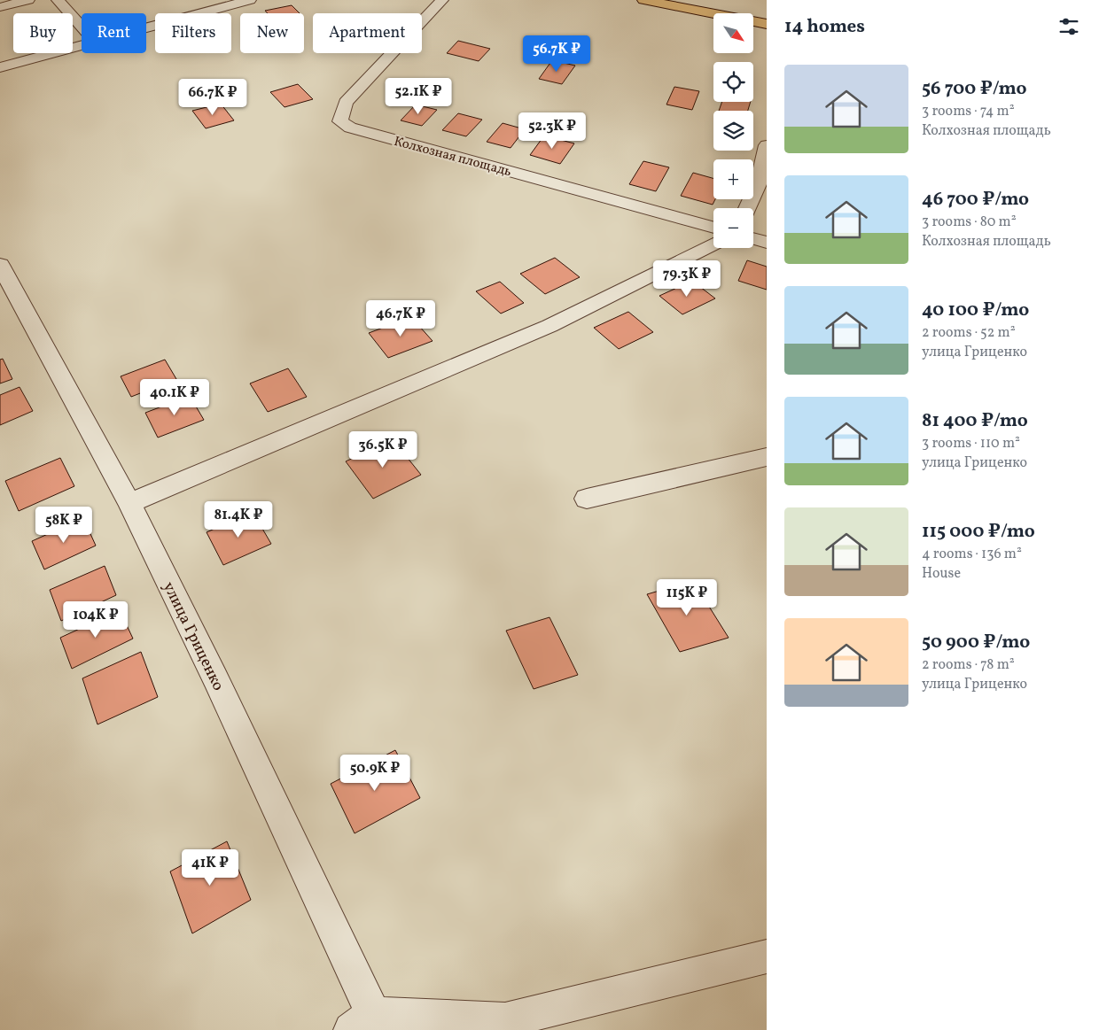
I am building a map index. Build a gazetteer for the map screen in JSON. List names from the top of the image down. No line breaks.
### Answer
{"streets":{"street":["Колхозная площадь","улица Гриценко"]},"north":"bottom right","page":{"heading":"14 homes","map_buttons":["+","−"],"chip":["Buy","Rent","Filters","New","Apartment"],"price":["56.7K ₽","52.1K ₽","66.7K ₽","52.3K ₽","79.3K ₽","46.7K ₽","40.1K ₽","36.5K ₽","81.4K ₽","58K ₽","115K ₽","104K ₽","50.9K ₽","41K ₽"],"list":[{"name":"56 700 ₽/mo","note":"3 rooms · 74 m² · Колхозная площадь"},{"name":"46 700 ₽/mo","note":"3 rooms · 80 m² · Колхозная площадь"},{"name":"40 100 ₽/mo","note":"2 rooms · 52 m² · улица Гриценко"},{"name":"81 400 ₽/mo","note":"3 rooms · 110 m² · улица Гриценко"},{"name":"115 000 ₽/mo","note":"4 rooms · 136 m² · House"},{"name":"50 900 ₽/mo","note":"2 rooms · 78 m² · улица Гриценко"}]}}
